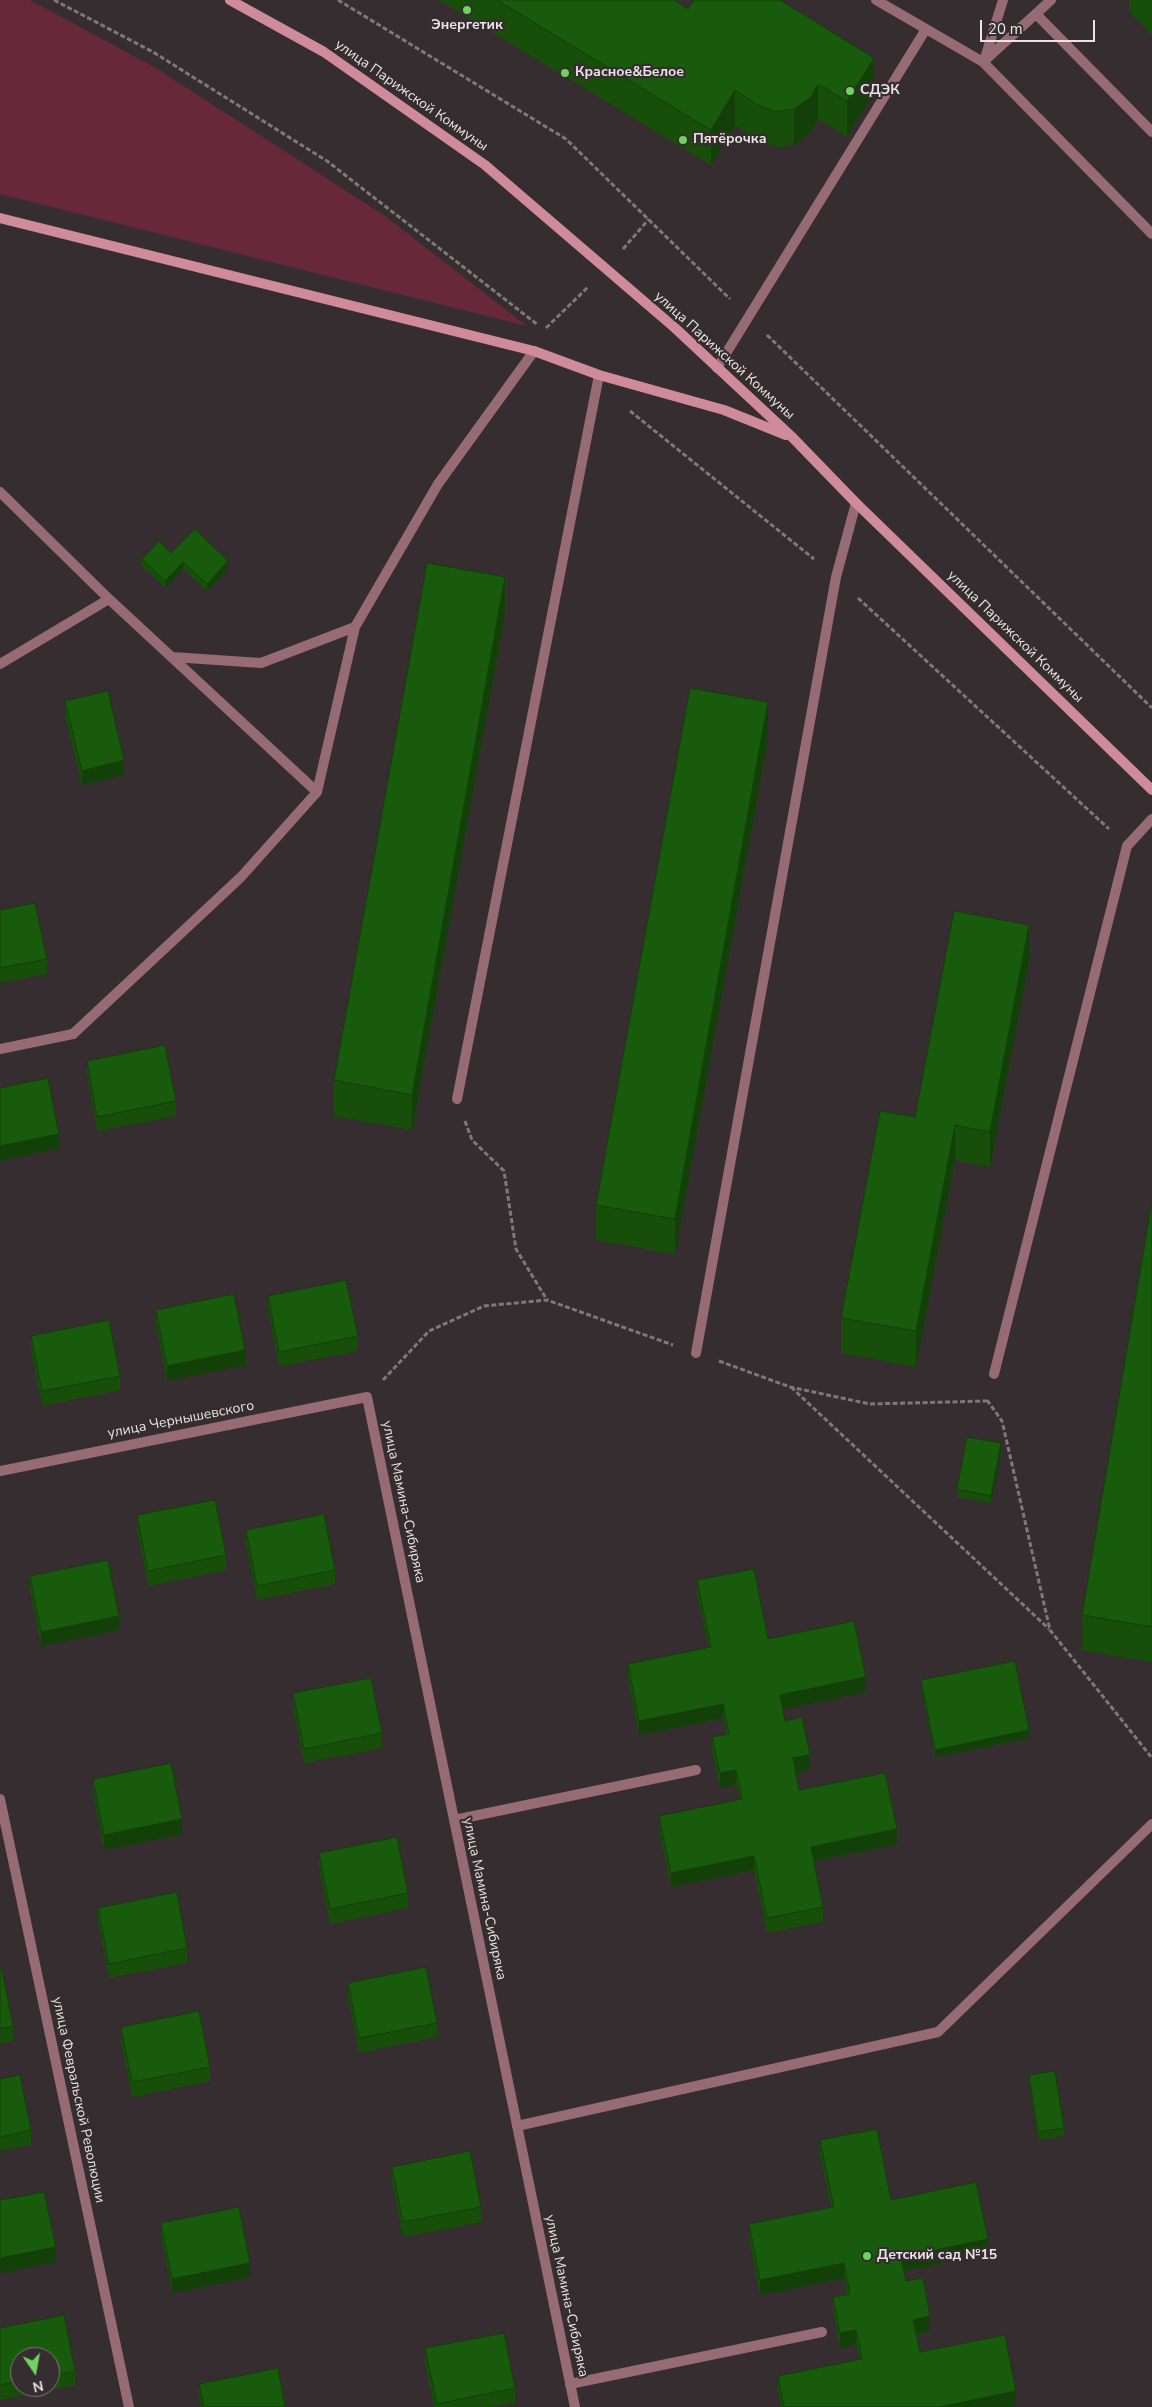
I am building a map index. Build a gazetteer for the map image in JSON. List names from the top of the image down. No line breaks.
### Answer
{"streets":{"main road":["улица Парижской Коммуны"],"street":["улица Чернышевского","улица Мамина-Сибиряка","улица Февральской Революции"]},"crossings":[["улица Чернышевского","улица Мамина-Сибиряка"]],"places":["Энергетик","Красное&Белое","СДЭК","Пятёрочка","Детский сад №15"],"scale_bar":"20 m","north":"bottom"}
